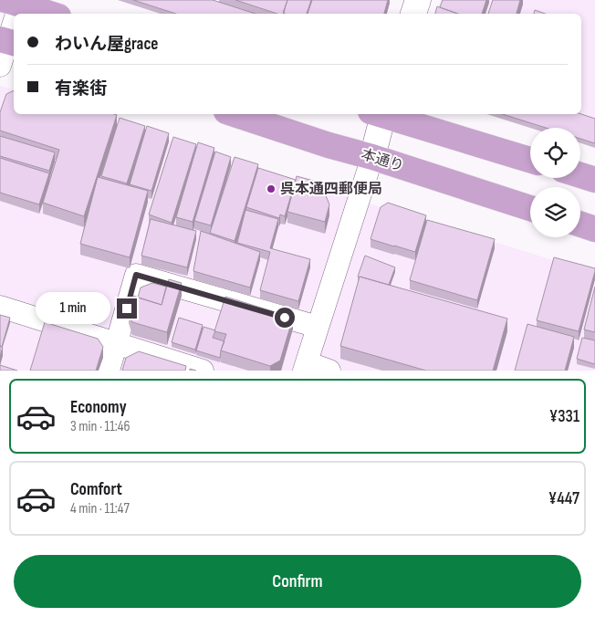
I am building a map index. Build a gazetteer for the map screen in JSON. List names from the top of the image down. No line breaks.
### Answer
{"streets":{"highway":["本通り"]},"places":["呉本通四郵便局"],"page":{"banner":["わいん屋grace","有楽街"],"bubble":"1 min","list":[{"name":"Economy","note":"3 min · 11:46","value":"¥331"},{"name":"Comfort","note":"4 min · 11:47","value":"¥447"}],"buttons":"Confirm"}}
